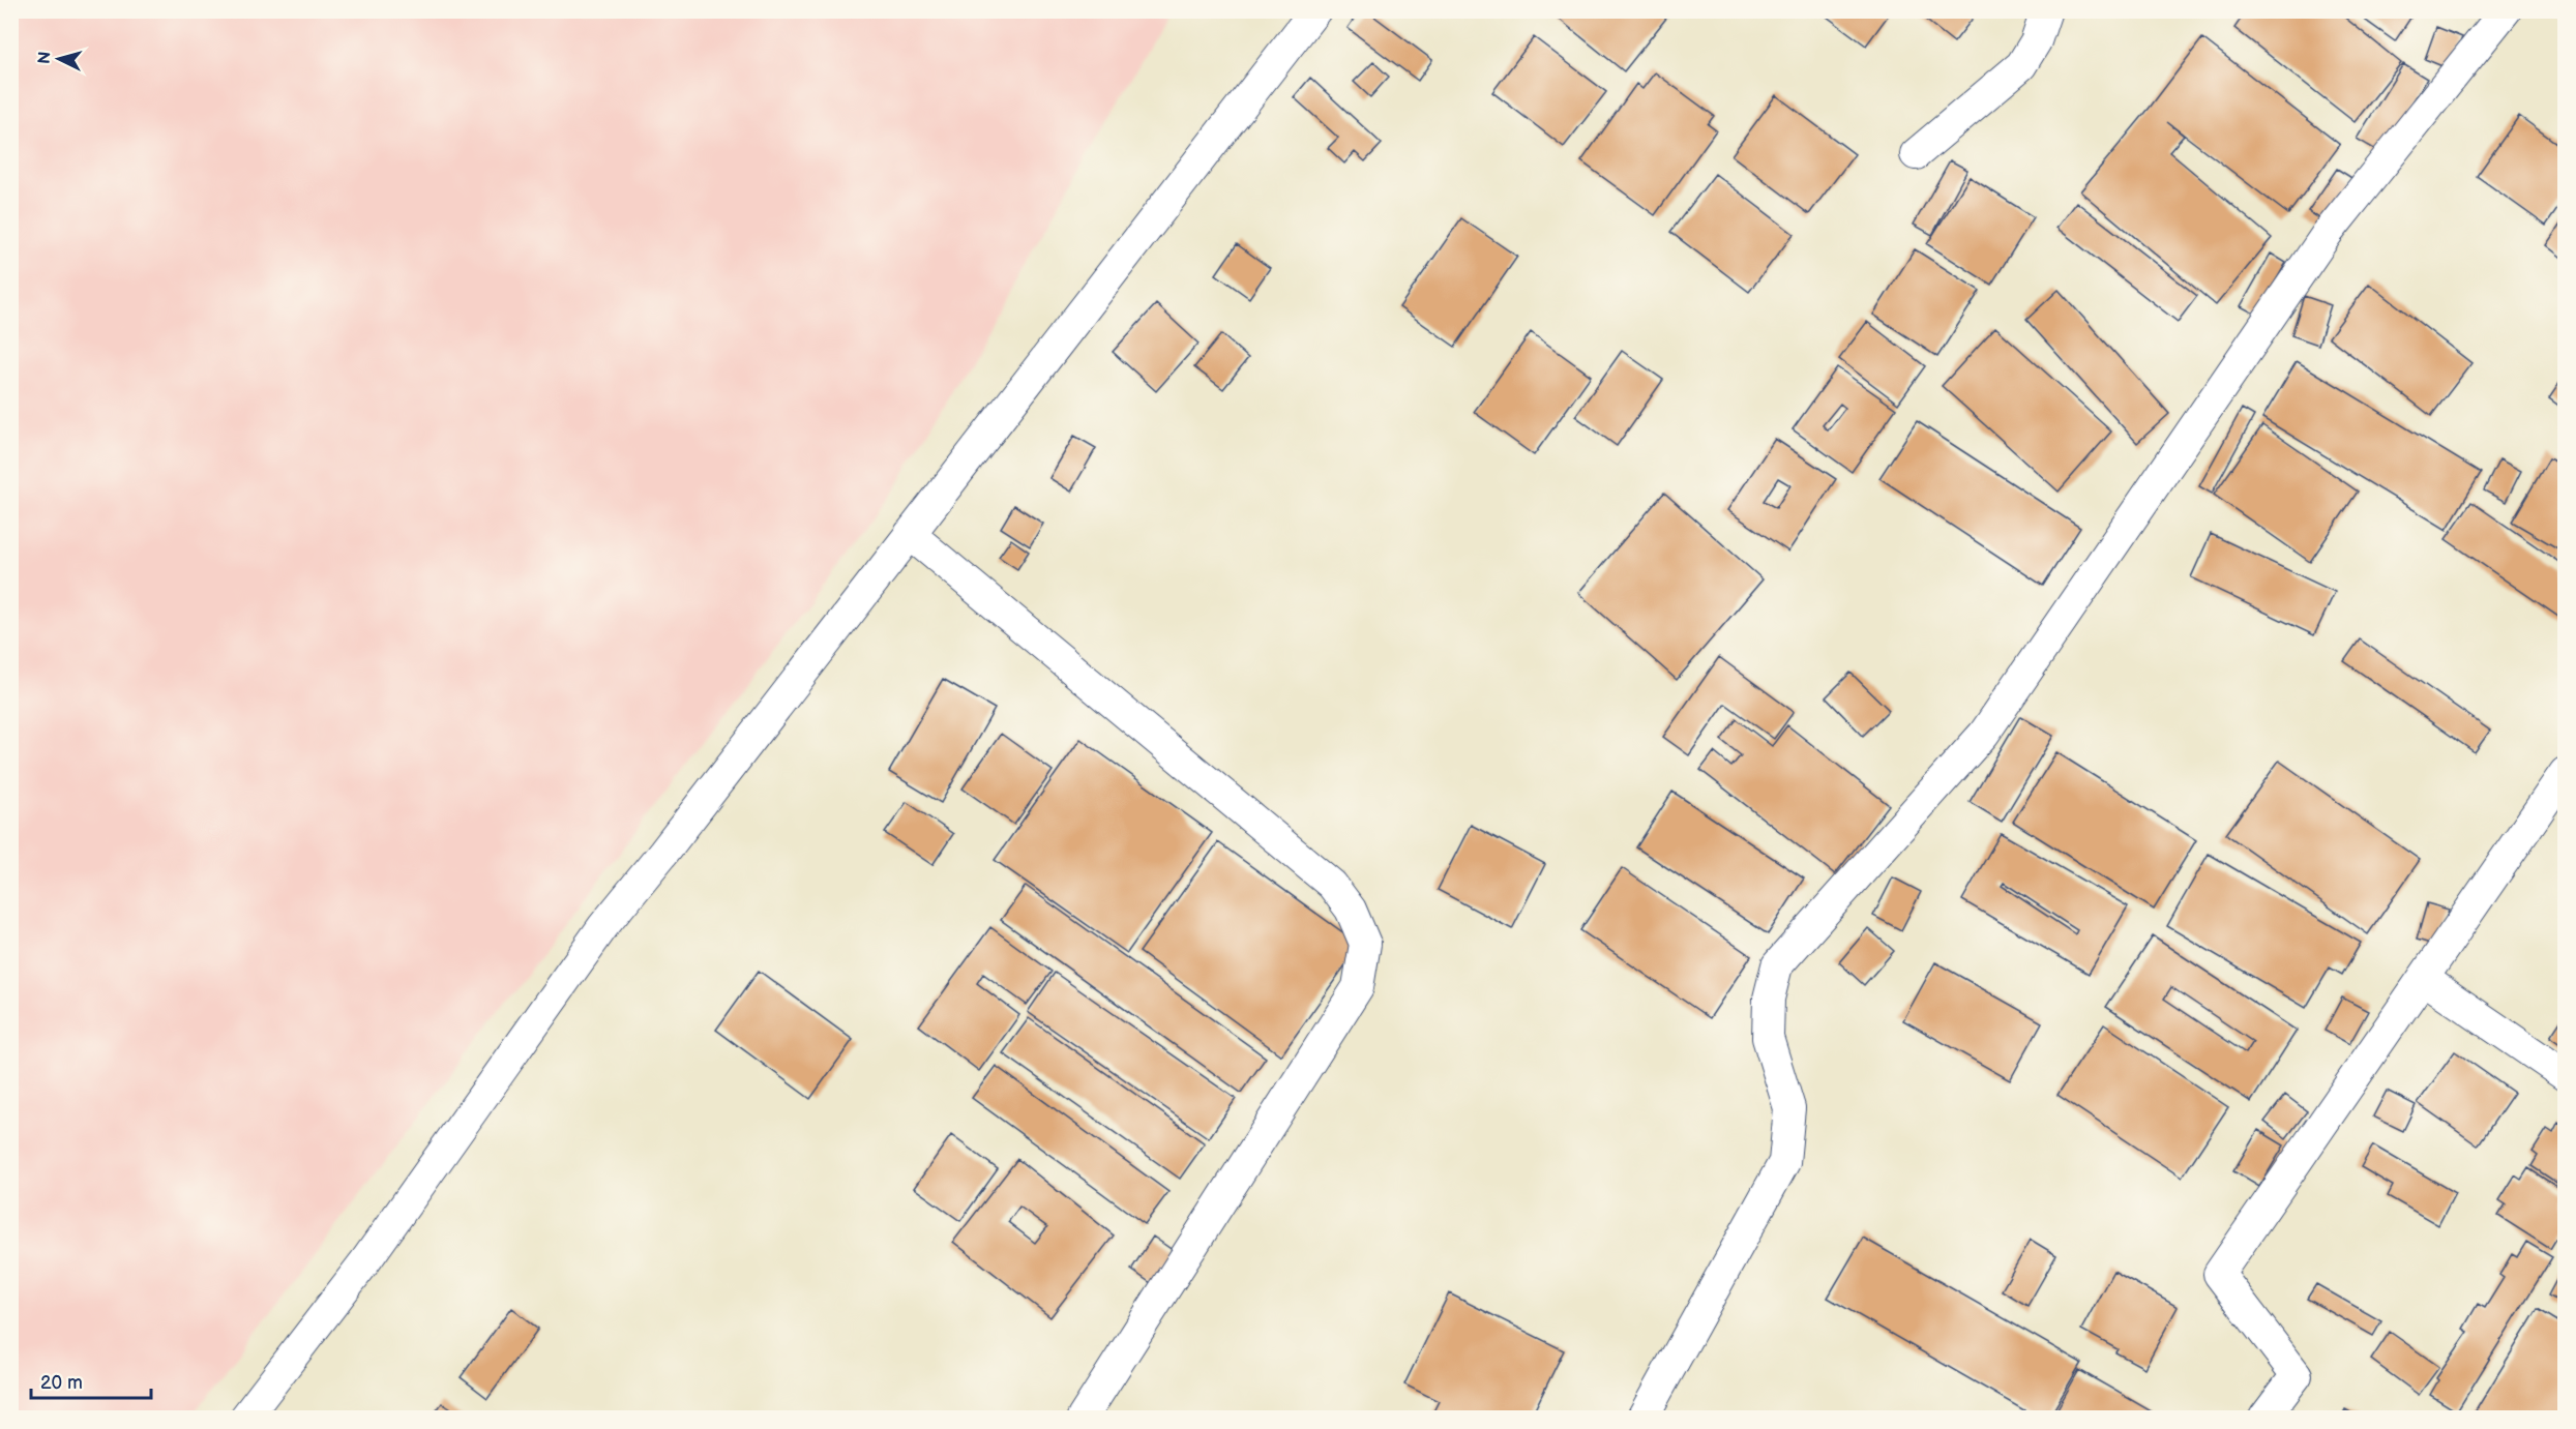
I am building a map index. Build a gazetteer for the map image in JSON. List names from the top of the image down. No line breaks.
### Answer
{"scale_bar":"20 m","north":"left"}
